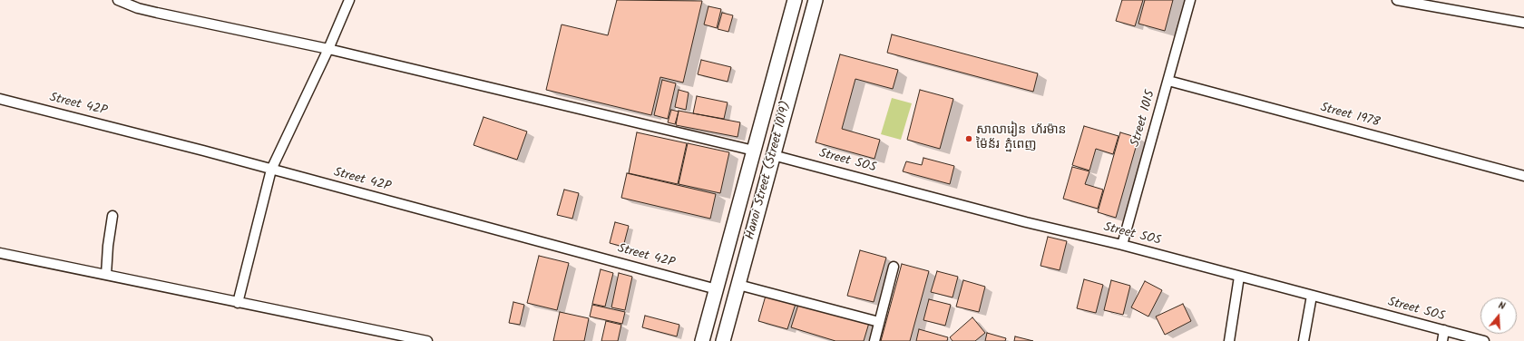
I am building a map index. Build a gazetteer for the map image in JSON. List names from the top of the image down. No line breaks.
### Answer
{"streets":{"main road":["Hanoi Street (Street 1019)"],"street":["Street 42P","Street 1978","Street 1015","Street SOS"]},"crossings":[["Street 42P","Hanoi Street (Street 1019)"],["Street 1978","Street 1015"],["Street 1015","Street SOS"],["Street SOS","Hanoi Street (Street 1019)"]],"places":["សាលារៀន ហ័រម៉ាន ម៉ៃន័រ ភ្នំពេញ"],"north":"top"}
